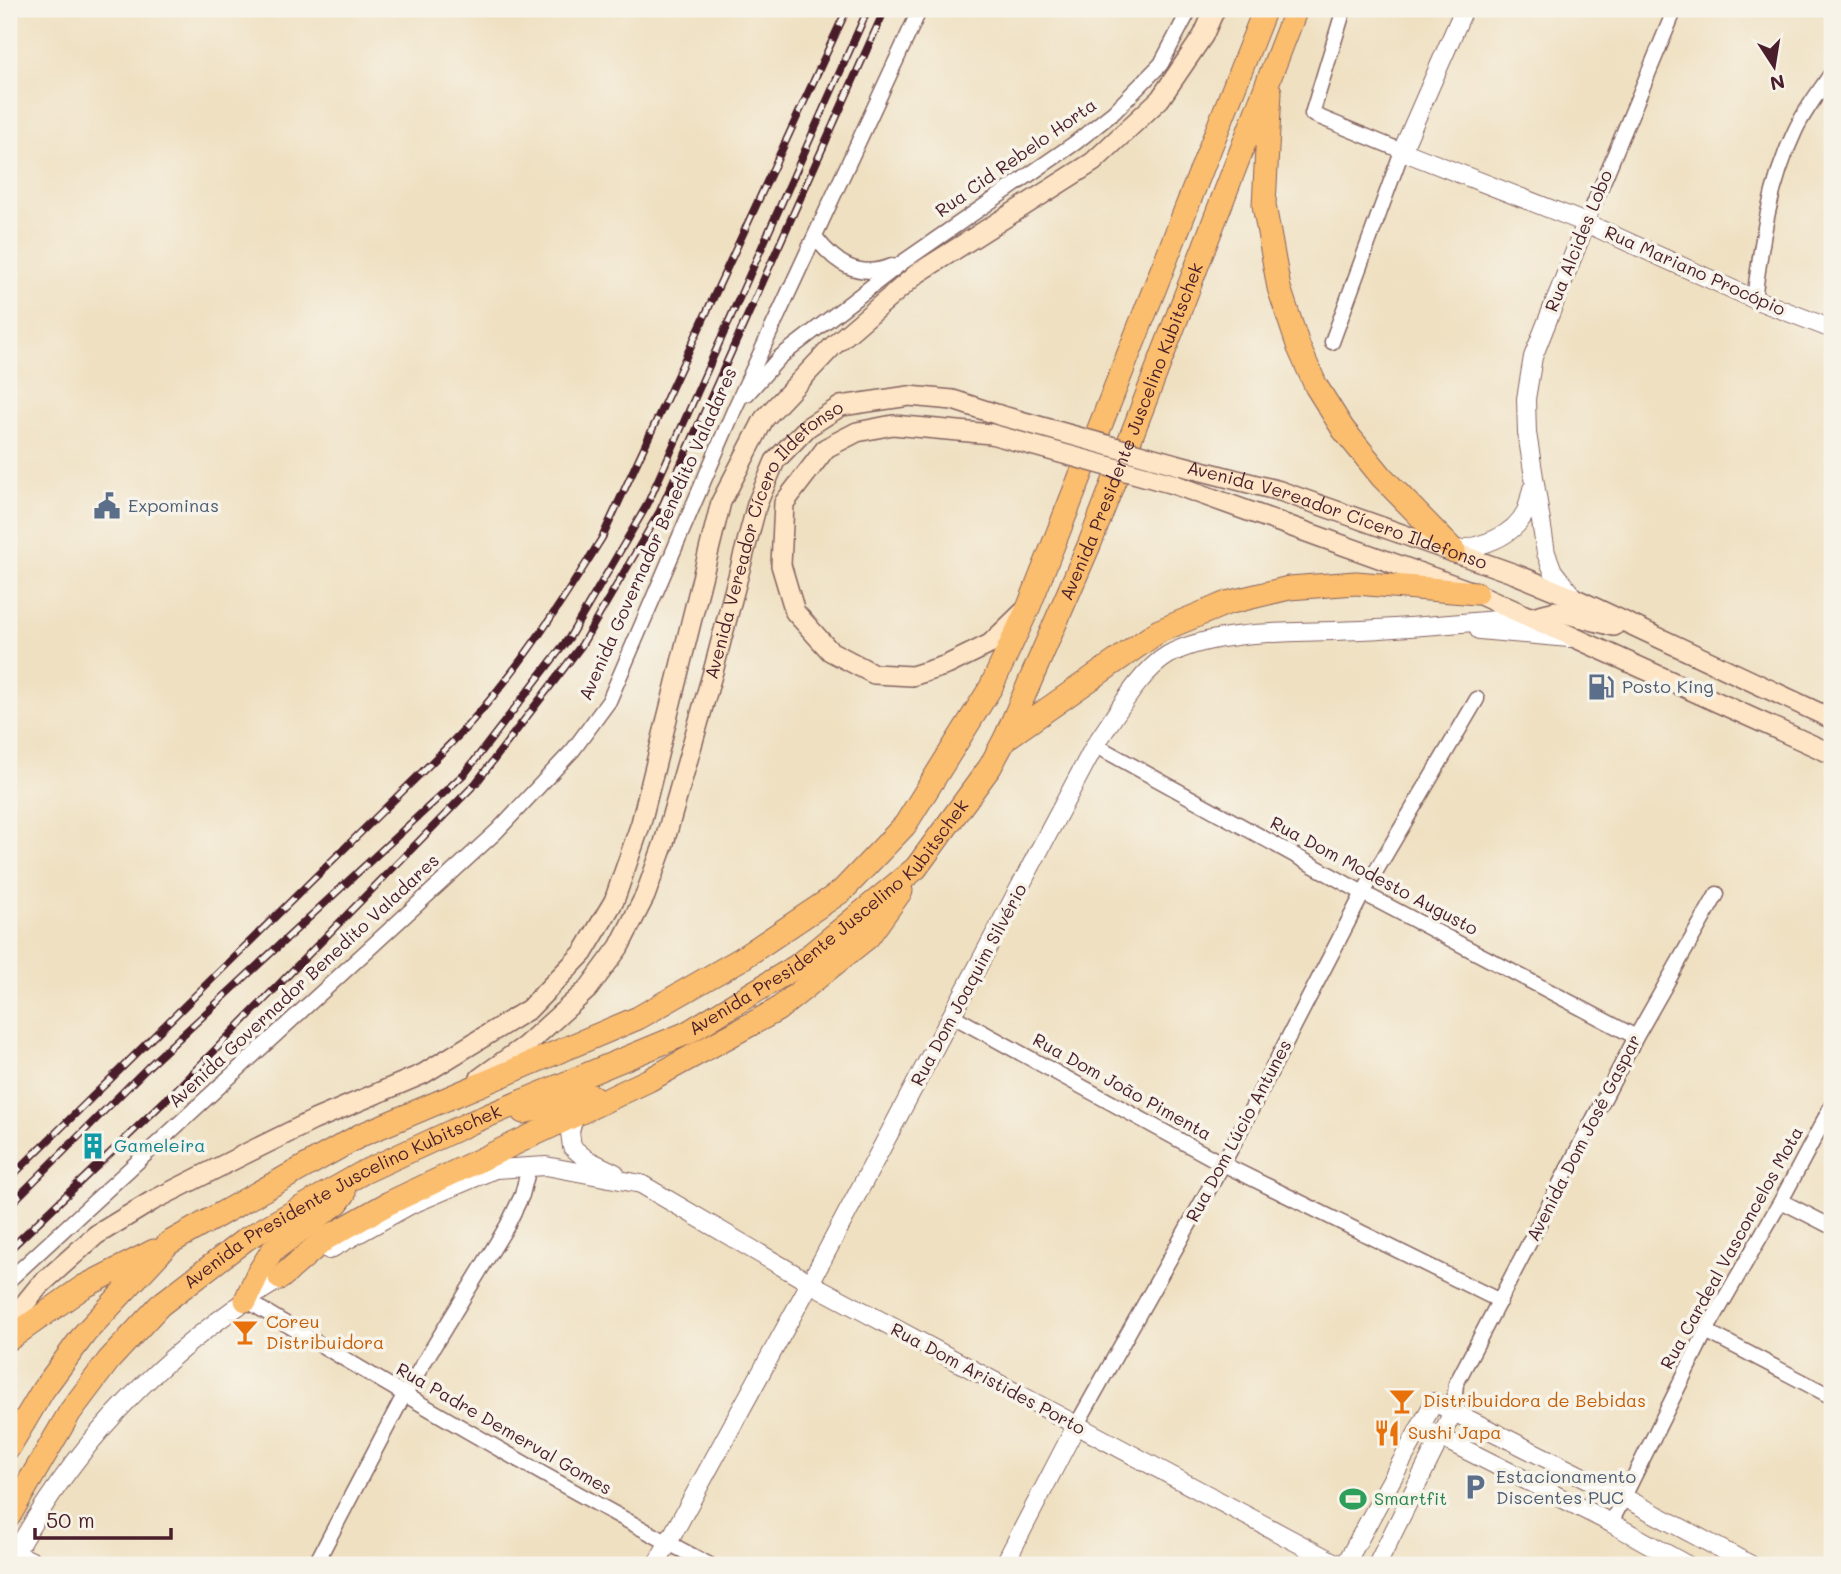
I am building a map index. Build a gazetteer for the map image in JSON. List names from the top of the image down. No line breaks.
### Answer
{"streets":{"highway":["Avenida Presidente Juscelino Kubitschek"],"main road":["Avenida Vereador Cícero Ildefonso"],"street":["Rua Cid Rebelo Horta","Rua Alcides Lobo","Rua Mariano Procópio","Avenida Governador Benedito Valadares","Rua Dom Modesto Augusto","Rua Dom Joaquim Silvério","Rua Dom João Pimenta","Rua Dom Lúcio Antunes","Avenida Dom José Gaspar","Rua Cardeal Vasconcelos Mota","Rua Dom Aristides Porto","Rua Padre Demerval Gomes"]},"crossings":[["Rua Cid Rebelo Horta","Avenida Governador Benedito Valadares"],["Rua Alcides Lobo","Rua Mariano Procópio"],["Rua Alcides Lobo","Avenida Vereador Cícero Ildefonso"],["Avenida Presidente Juscelino Kubitschek","Avenida Vereador Cícero Ildefonso"],["Avenida Vereador Cícero Ildefonso","Rua Dom Joaquim Silvério"],["Rua Dom Modesto Augusto","Rua Dom Joaquim Silvério"],["Rua Dom Modesto Augusto","Rua Dom Lúcio Antunes"],["Rua Dom Modesto Augusto","Avenida Dom José Gaspar"],["Rua Dom Joaquim Silvério","Rua Dom João Pimenta"],["Rua Dom Joaquim Silvério","Rua Dom Aristides Porto"],["Rua Dom Joaquim Silvério","Rua Padre Demerval Gomes"],["Rua Dom João Pimenta","Rua Dom Lúcio Antunes"],["Rua Dom João Pimenta","Avenida Dom José Gaspar"],["Rua Dom Lúcio Antunes","Rua Dom Aristides Porto"]],"places":{"public building":["Expominas"],"fuel station":["Posto King"],"building":["Gameleira"],"bar":["Coreu Distribuidora","Distribuidora de Bebidas"],"restaurant":["Sushi Japa"],"parking":["Estacionamento Discentes PUC"],"sports":["Smartfit"]},"scale_bar":"50 m","north":"bottom"}
